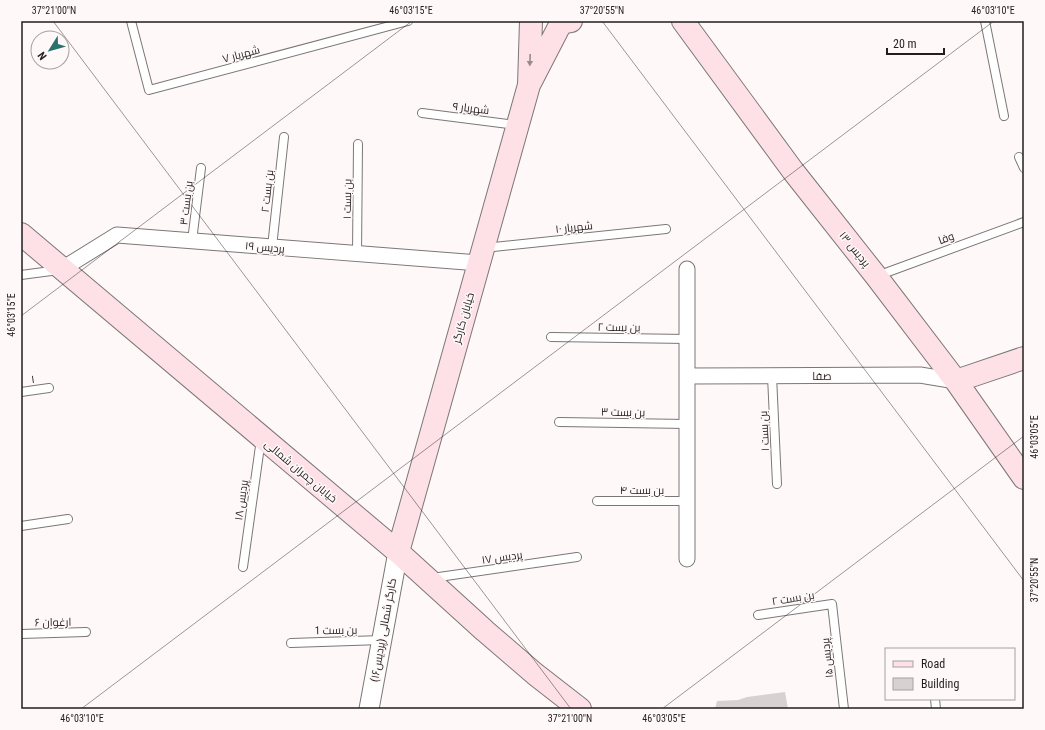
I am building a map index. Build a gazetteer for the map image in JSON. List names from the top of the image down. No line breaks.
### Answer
{"streets":{"main road":["پردیس ۱۳","خیابان کارگر","خیابان چمران شمالی"],"street":["پردیس ۱۹","صفا","کارگر شمالی (پردیس۱۶)"],"lane":["شهریار ۷","شهریار ۹","بن بست ۲","بن بست ۱","بن بست ۳","شهریار ۱۰","وفا","۱","بن بست ۴","پردیس ۱۸","پردیس ۱۷","ارغوان ۶","بن بست 1","پردیس ۱۵"]},"crossings":[["شهریار ۹","خیابان کارگر"],["بن بست ۲","پردیس ۱۹"],["بن بست ۲","پردیس ۱۵"],["بن بست ۱","پردیس ۱۹"],["بن بست ۱","صفا"],["بن بست ۳","پردیس ۱۹"],["شهریار ۱۰","پردیس ۱۹"],["شهریار ۱۰","خیابان کارگر"],["وفا","پردیس ۱۳"],["پردیس ۱۹","خیابان کارگر"],["پردیس ۱۹","خیابان چمران شمالی"],["پردیس ۱۳","صفا"],["خیابان کارگر","خیابان چمران شمالی"],["خیابان کارگر","کارگر شمالی (پردیس۱۶)"],["خیابان چمران شمالی","پردیس ۱۸"],["خیابان چمران شمالی","پردیس ۱۷"],["خیابان چمران شمالی","کارگر شمالی (پردیس۱۶)"],["بن بست 1","کارگر شمالی (پردیس۱۶)"]],"legend":["Road","Building"],"scale_bar":"20 m","north":"bottom left","coordinates":["37°21'00\"N","46°03'15\"E","37°20'55\"N","46°03'10\"E","46°03'05\"E"]}
